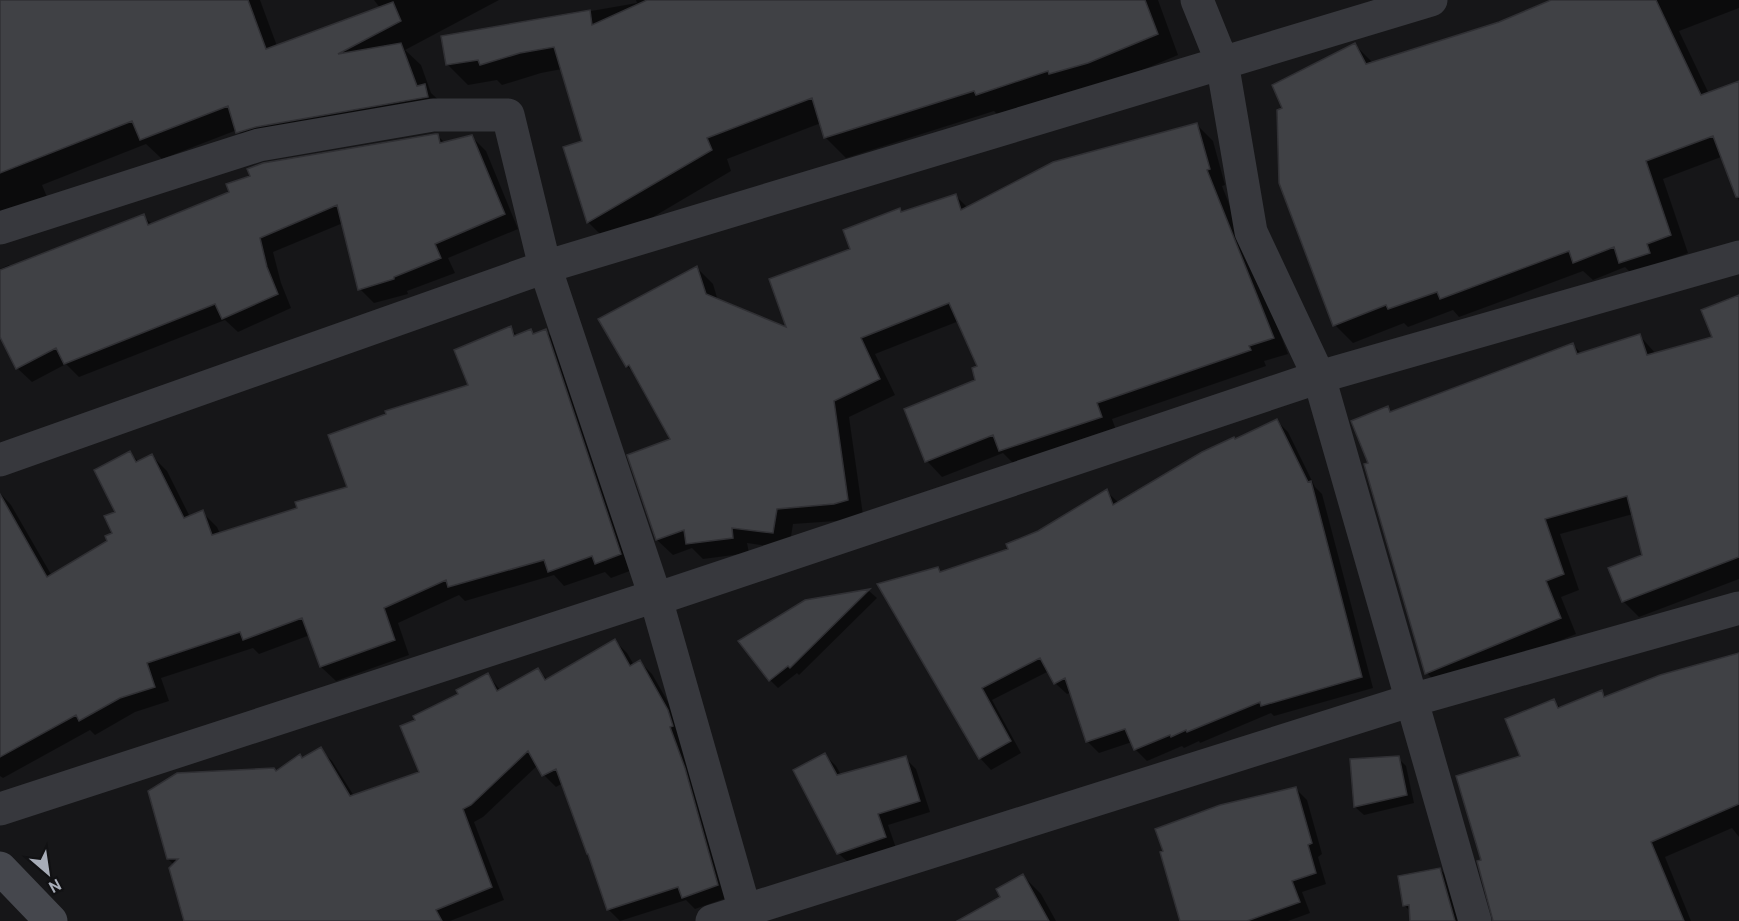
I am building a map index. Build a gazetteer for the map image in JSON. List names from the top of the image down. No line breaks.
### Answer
{"north":"bottom right"}
